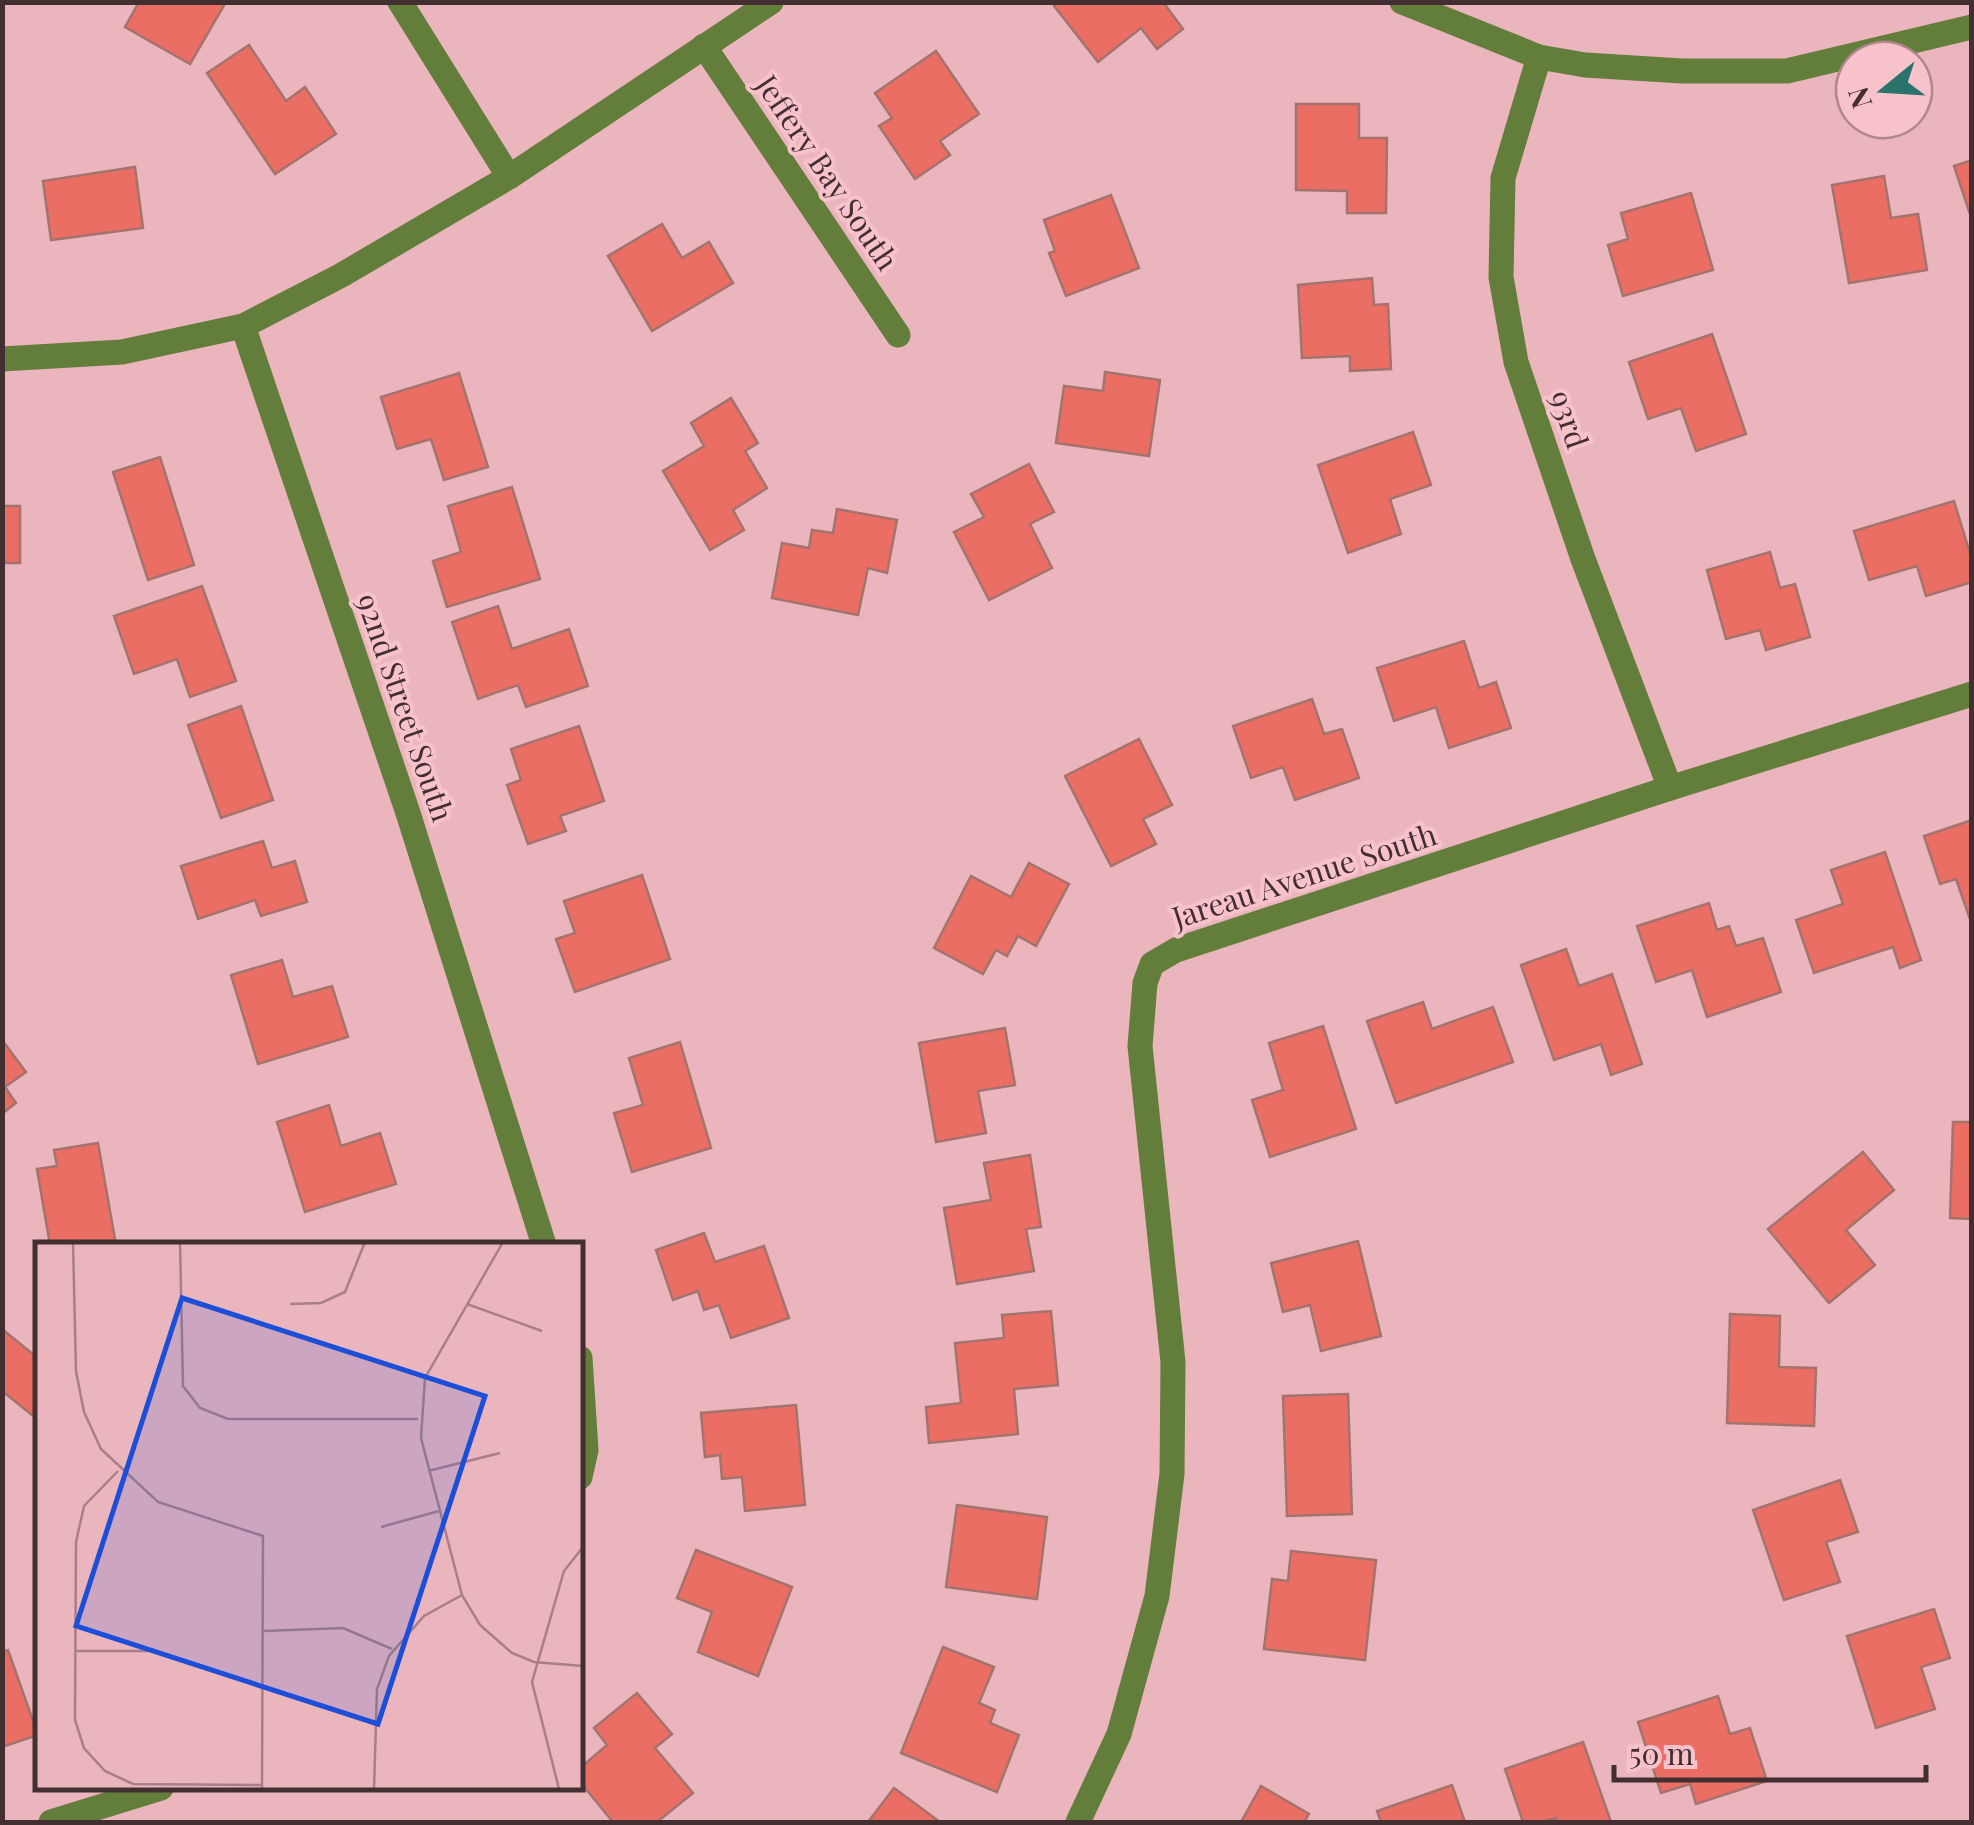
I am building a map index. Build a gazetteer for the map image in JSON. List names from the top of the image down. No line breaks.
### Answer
{"streets":{"street":["Jeffery Bay South","93rd","92nd Street South","Jareau Avenue South"]},"crossings":[["93rd","Jareau Avenue South"]],"scale_bar":"50 m","north":"left"}
